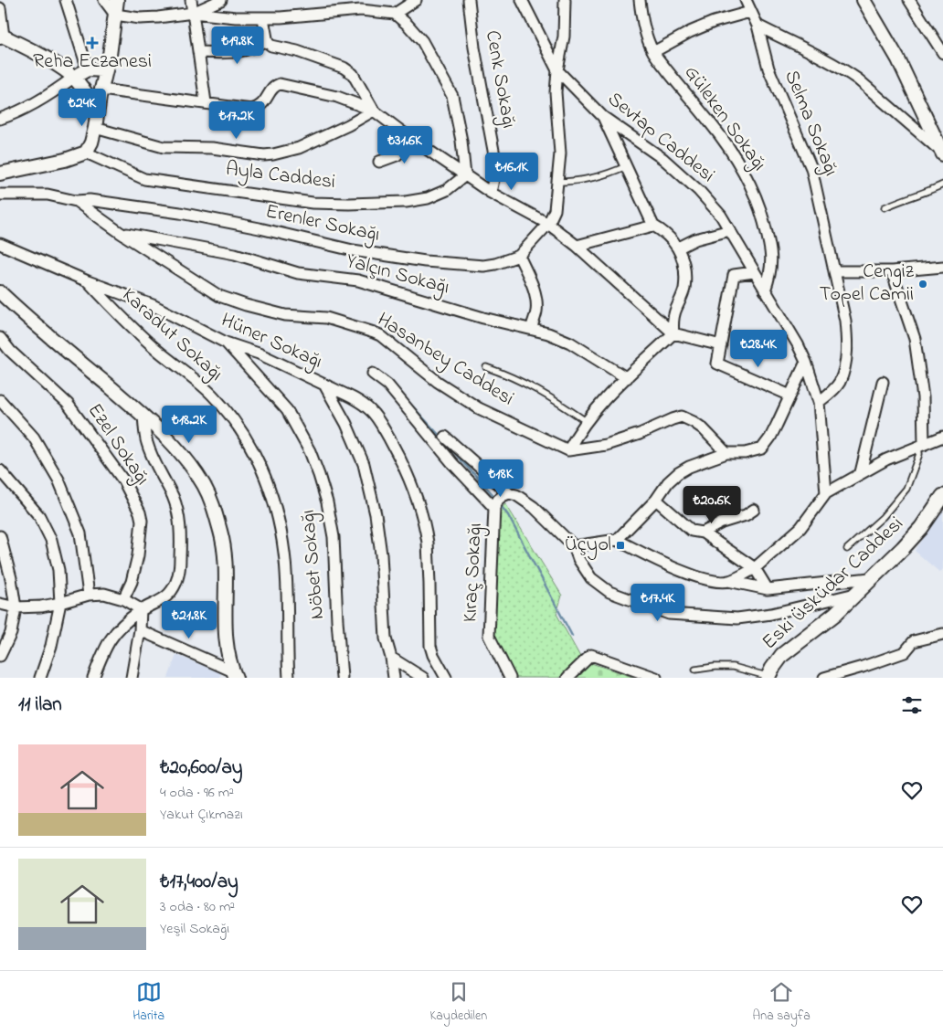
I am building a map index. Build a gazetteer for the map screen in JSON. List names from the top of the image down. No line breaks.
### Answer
{"streets":{"main road":["Eski Üsküdar Caddesi"],"street":["Cenk Sokağı","Güleken Sokağı","Selma Sokağı","Sevtap Caddesi","Ayla Caddesi","Erenler Sokağı","Yalçın Sokağı","Karadut Sokağı","Hüner Sokağı","Hasanbey Caddesi","Ezel Sokağı","Nöbet Sokağı","Kıraç Sokağı"]},"crossings":[["Güleken Sokağı","Sevtap Caddesi"],["Selma Sokağı","Sevtap Caddesi"],["Erenler Sokağı","Yalçın Sokağı"],["Erenler Sokağı","Hasanbey Caddesi"],["Yalçın Sokağı","Hasanbey Caddesi"],["Karadut Sokağı","Hüner Sokağı"],["Hüner Sokağı","Nöbet Sokağı"]],"places":{"health":["Reha Eczanesi"],"other":["Cengiz Topel Camii"],"transit":["Üçyol"]},"page":{"price":["₺19.8K","₺24K","₺17.2K","₺31.6K","₺16.1K","₺28.4K","₺18.2K","₺18K","₺20.6K","₺17.4K","₺21.8K"],"heading":"11 ilan","list":[{"name":"₺20,600/ay","note":"4 oda · 96 m² · Yakut Çıkmazı"},{"name":"₺17,400/ay","note":"3 oda · 80 m² · Yeşil Sokağı"}],"tabs":["Harita","Kaydedilen","Ana sayfa"]}}
